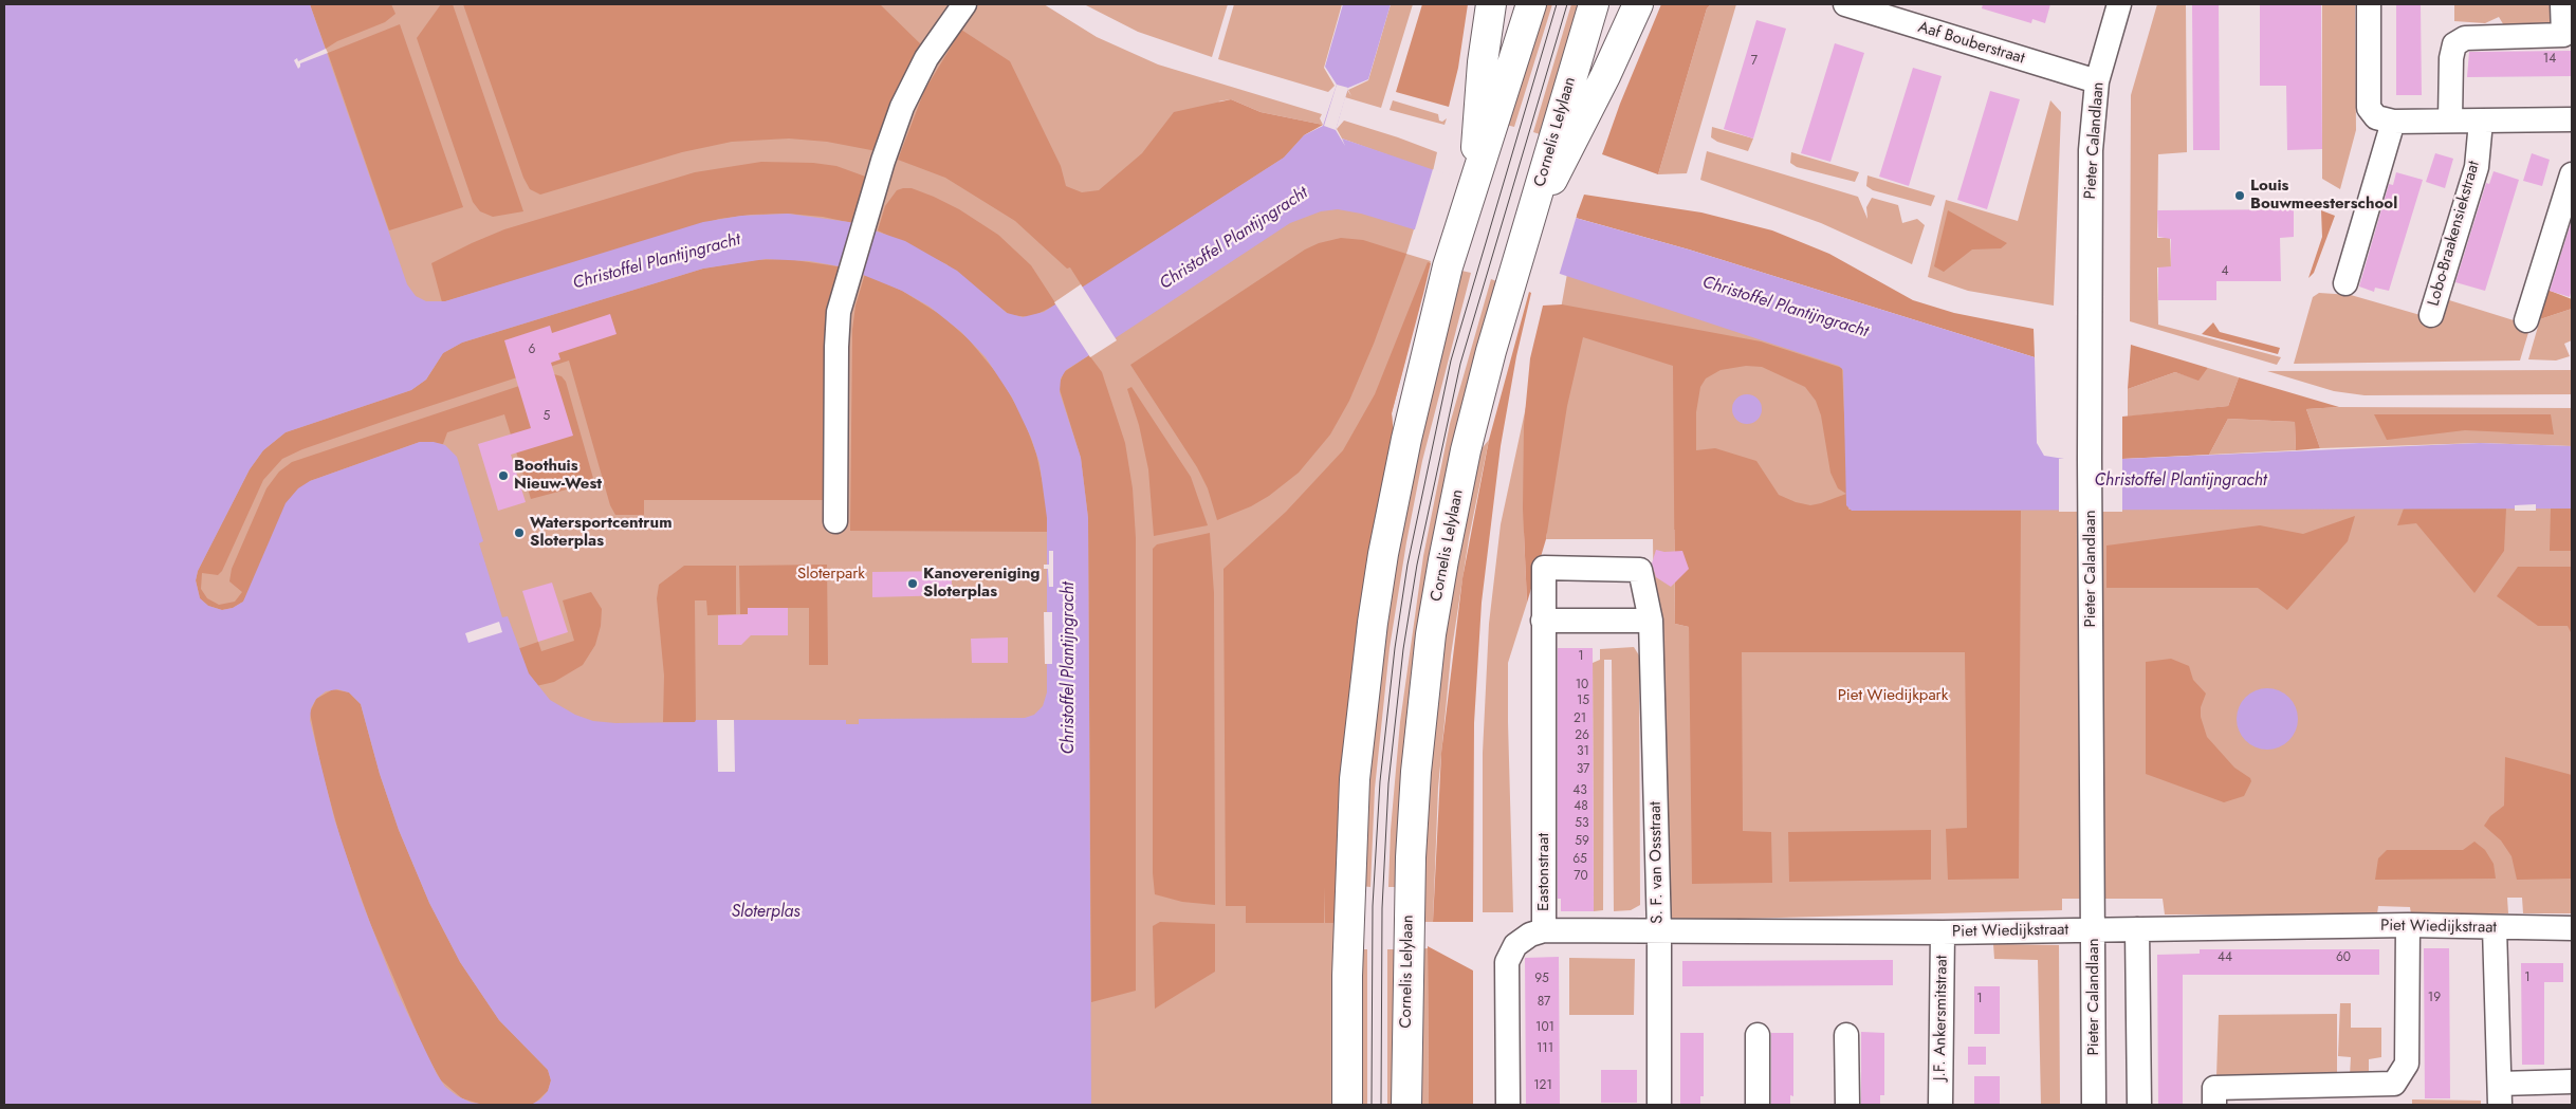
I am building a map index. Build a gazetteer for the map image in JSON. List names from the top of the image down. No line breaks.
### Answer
{"streets":{"main road":["Cornelis Lelylaan"],"street":["Aaf Bouberstraat","Pieter Calandlaan","Lobo-Braakensiekstraat","S. F. van Ossstraat","Eastonstraat","Piet Wiedijkstraat","J.F. Ankersmitstraat"]},"crossings":[["Aaf Bouberstraat","Pieter Calandlaan"],["Pieter Calandlaan","Piet Wiedijkstraat"],["S. F. van Ossstraat","Eastonstraat"],["S. F. van Ossstraat","Piet Wiedijkstraat"],["Eastonstraat","Piet Wiedijkstraat"],["Piet Wiedijkstraat","J.F. Ankersmitstraat"]],"water":["Christoffel Plantijngracht","Sloterplas"],"parks":["Sloterpark","Piet Wiedijkpark"],"places":["Louis Bouwmeesterschool","Boothuis Nieuw-West","Watersportcentrum Sloterplas","Kanovereniging Sloterplas"],"house_numbers":["14","7","4","6","5","1","10","15","21","26","31","37","43","48","53","59","65","70","44","60","1","95","19","1","87","101","111","121"]}
